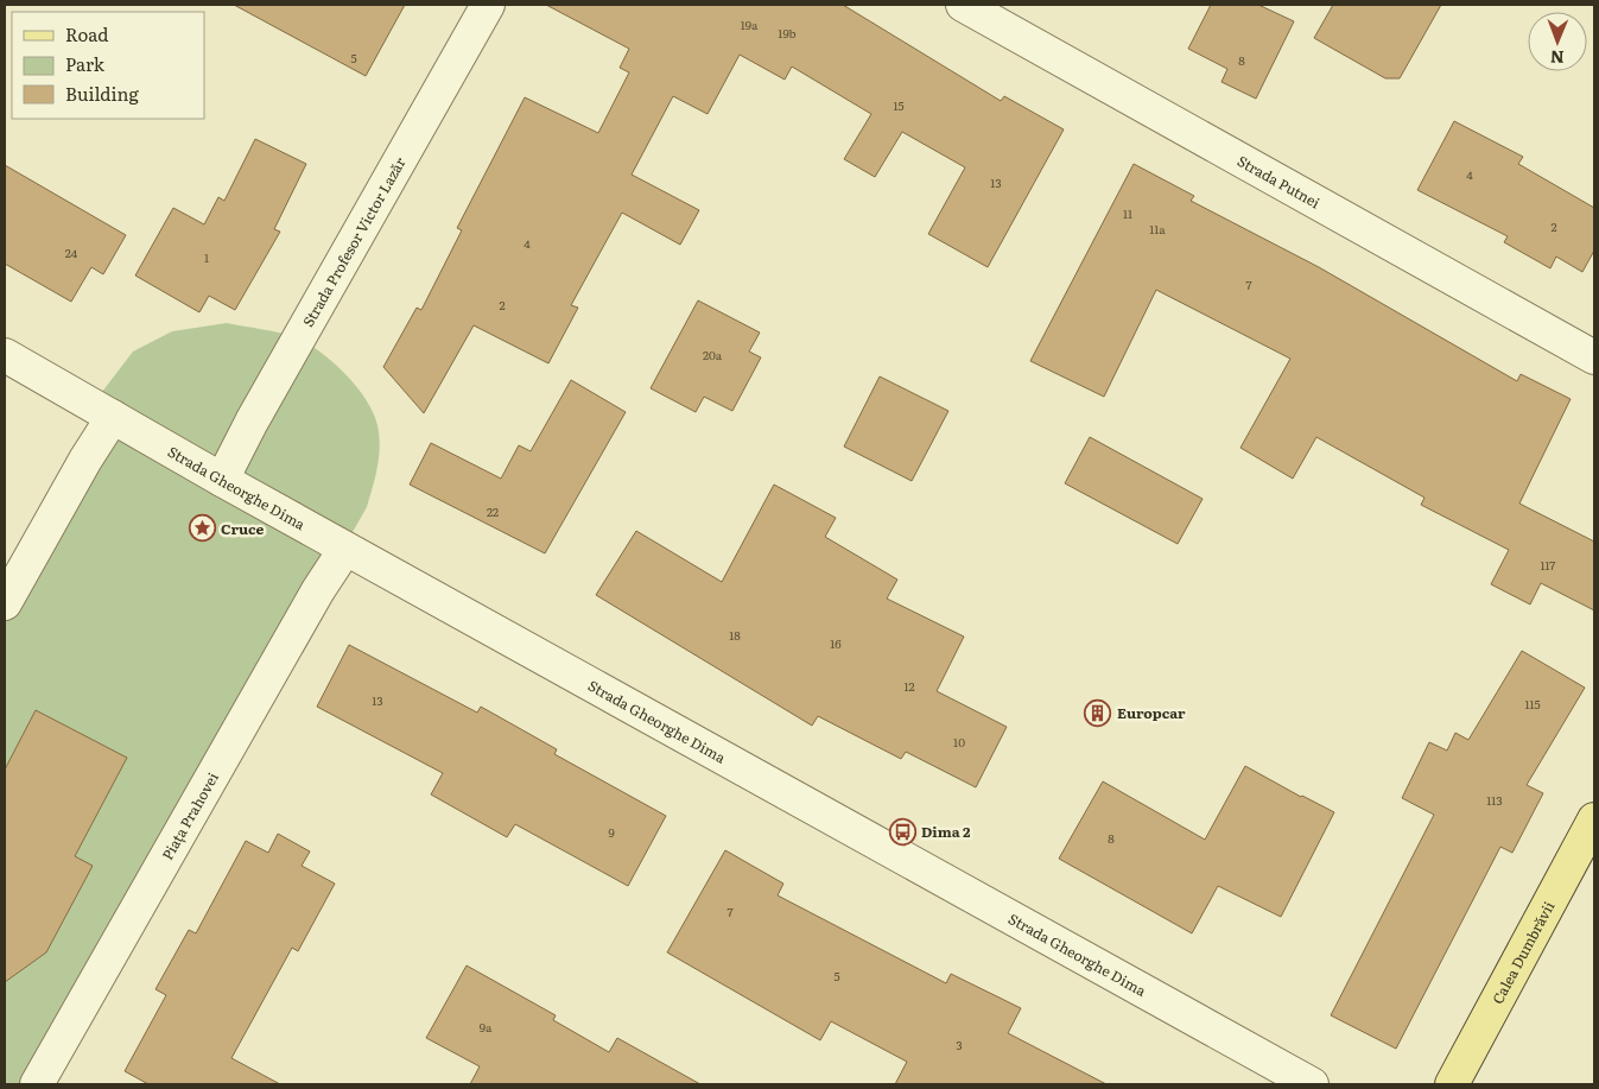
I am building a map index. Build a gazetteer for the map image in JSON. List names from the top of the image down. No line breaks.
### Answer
{"streets":{"main road":["Calea Dumbrăvii"],"street":["Strada Putnei","Strada Profesor Victor Lazăr","Strada Gheorghe Dima","Piața Prahovei"]},"crossings":[["Strada Profesor Victor Lazăr","Strada Gheorghe Dima"],["Strada Gheorghe Dima","Piața Prahovei"]],"places":{"place":["Cruce"],"building":["Europcar"],"bus stop":["Dima 2"]},"house_numbers":["19a","19b","5","8","15","4","13","11","2","11a","4","24","1","7","2","20a","22","117","18","16","12","13","115","10","113","9","8","7","5","9a","3"],"legend":["Road","Park","Building"],"north":"bottom"}
